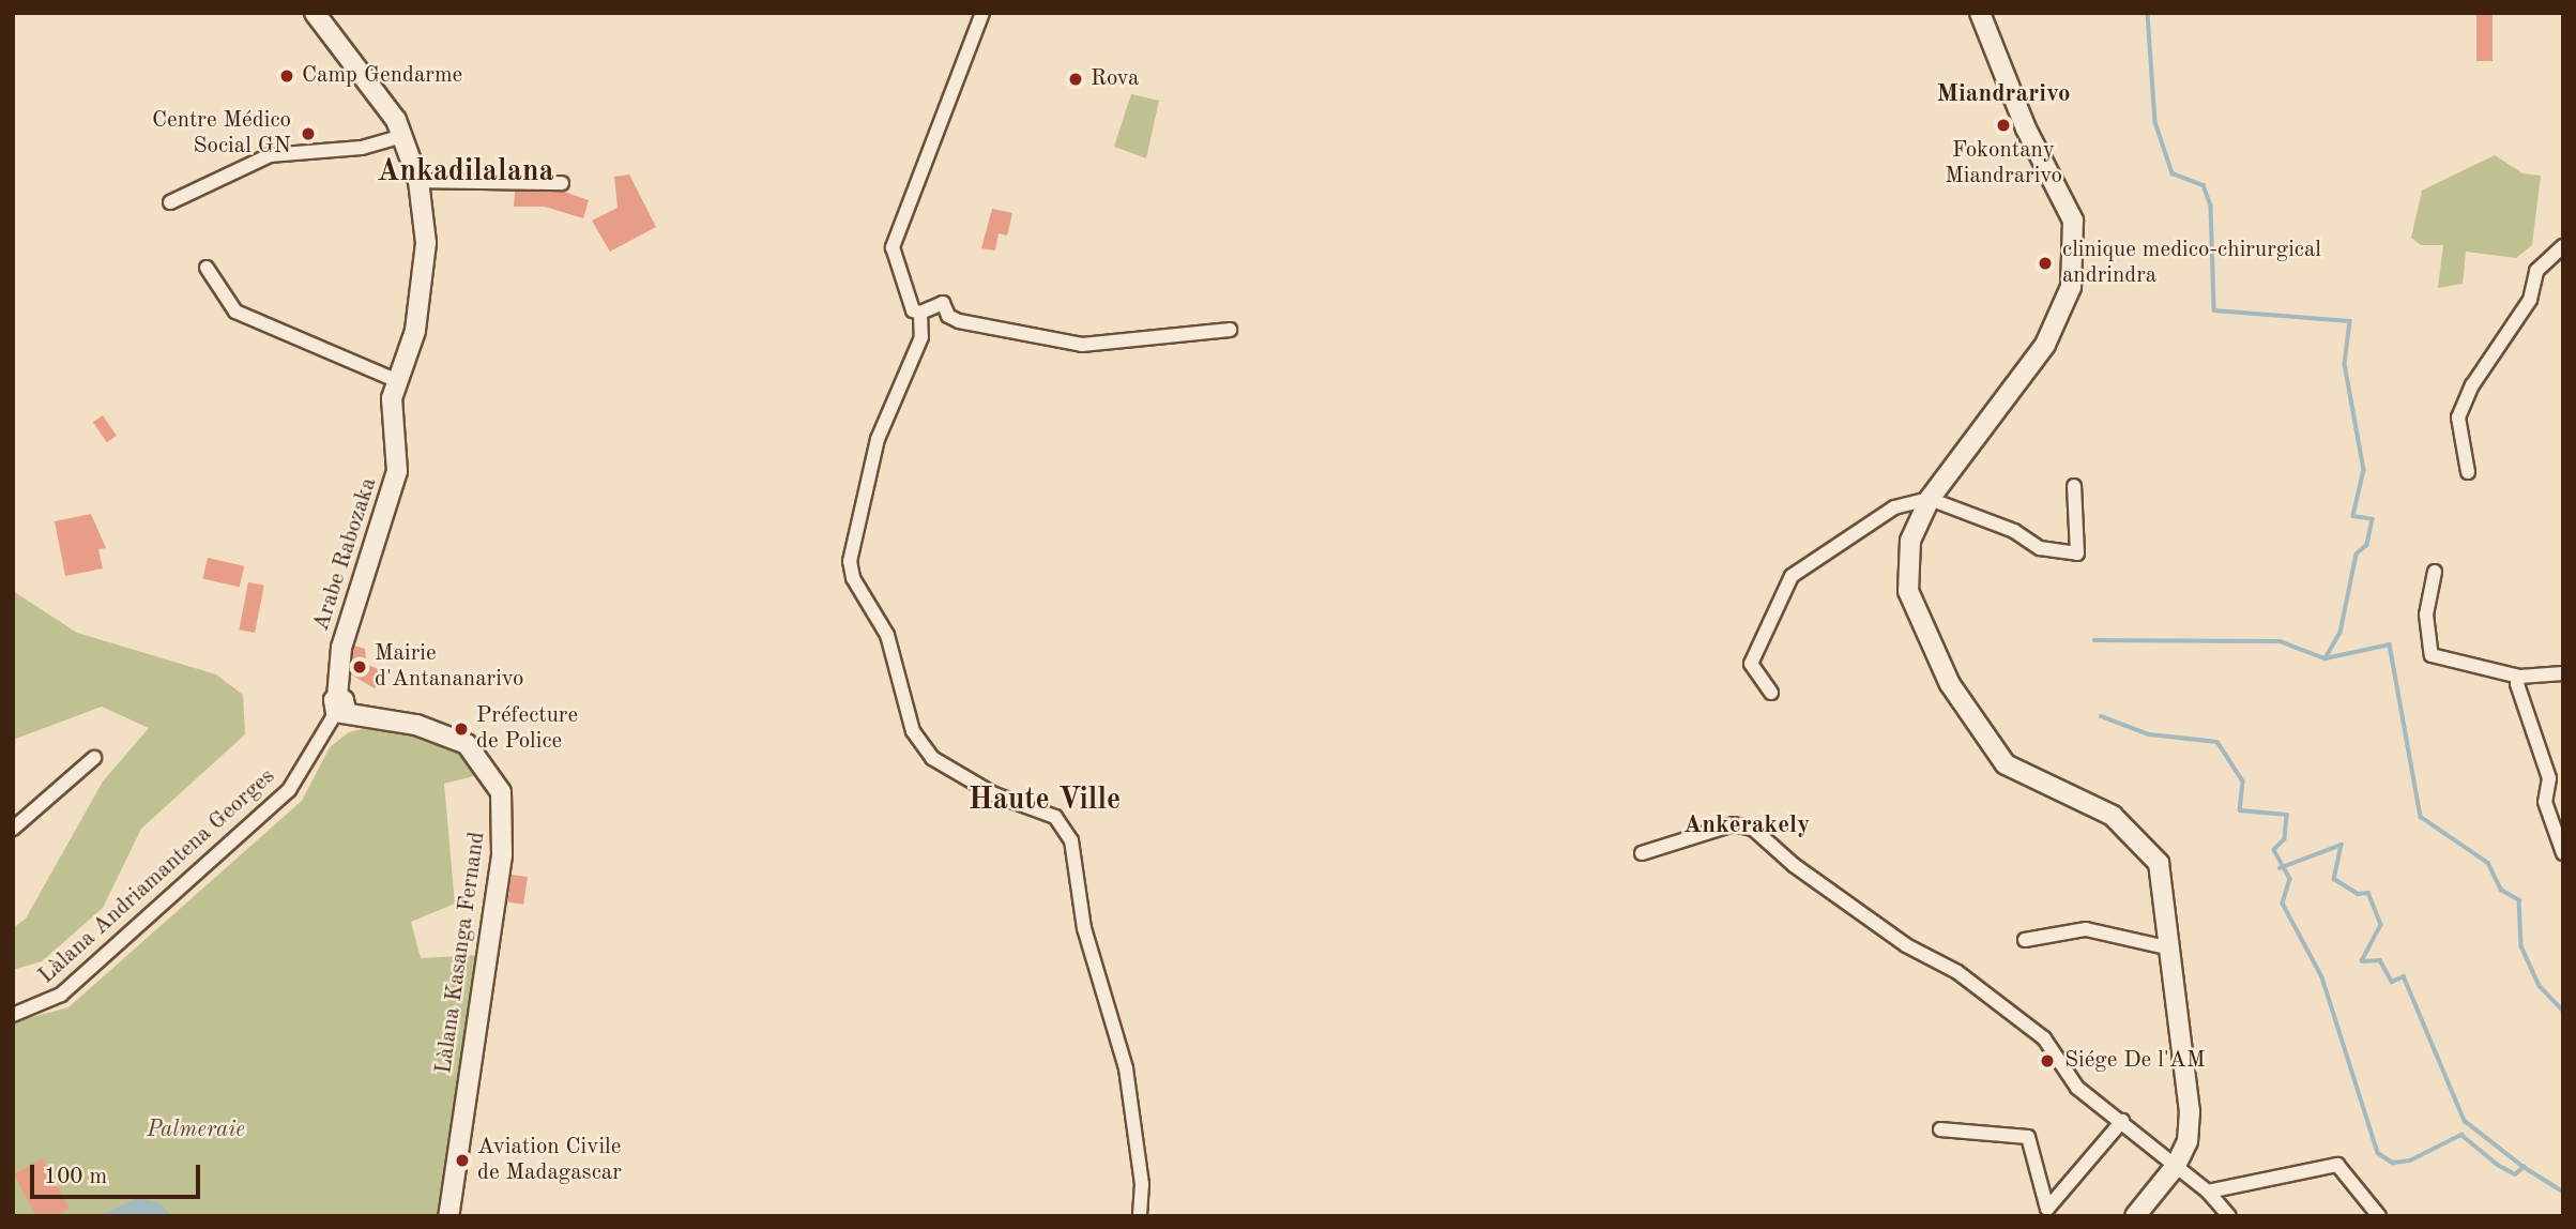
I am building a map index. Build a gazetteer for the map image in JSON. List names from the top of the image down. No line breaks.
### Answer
{"streets":{"street":["Arabe Rabozaka","Làlana Andriamantena Georges","Làlana Kasanga Fernand"]},"crossings":[["Arabe Rabozaka","Làlana Andriamantena Georges"],["Arabe Rabozaka","Làlana Kasanga Fernand"],["Làlana Andriamantena Georges","Làlana Kasanga Fernand"]],"districts":["Miandrarivo","Ankadilalana","Haute Ville","Ankerakely"],"parks":["Palmeraie"],"places":["Camp Gendarme","Rova","Fokontany Miandrarivo","Centre Médico Social GN","clinique medico-chirurgical andrindra","Mairie d'Antananarivo","Préfecture de Police","Siége De l'AM","Aviation Civile de Madagascar"],"scale_bar":"100 m"}
